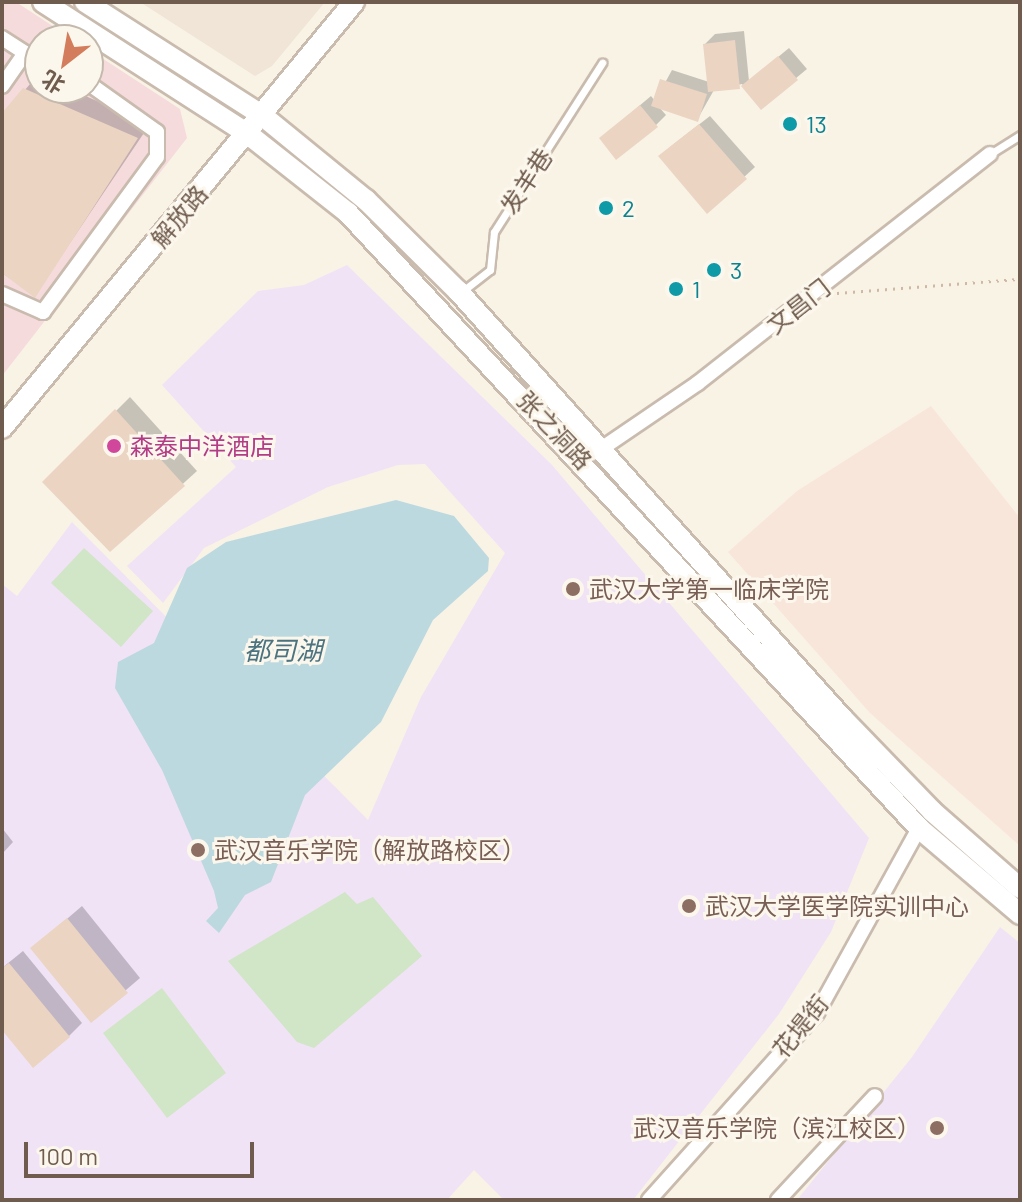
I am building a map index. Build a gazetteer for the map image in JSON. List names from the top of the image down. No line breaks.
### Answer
{"streets":{"main road":["解放路","张之洞路"],"street":["文昌门","花堤街"],"lane":["发羊巷"]},"crossings":[["发羊巷","张之洞路"],["解放路","张之洞路"],["文昌门","张之洞路"],["张之洞路","花堤街"]],"water":["都司湖"],"places":["13","2","3","1","森泰中洋酒店","武汉大学第一临床学院","武汉音乐学院（解放路校区）","武汉大学医学院实训中心","武汉音乐学院（滨江校区）"],"scale_bar":"100 m","north":"bottom left"}
